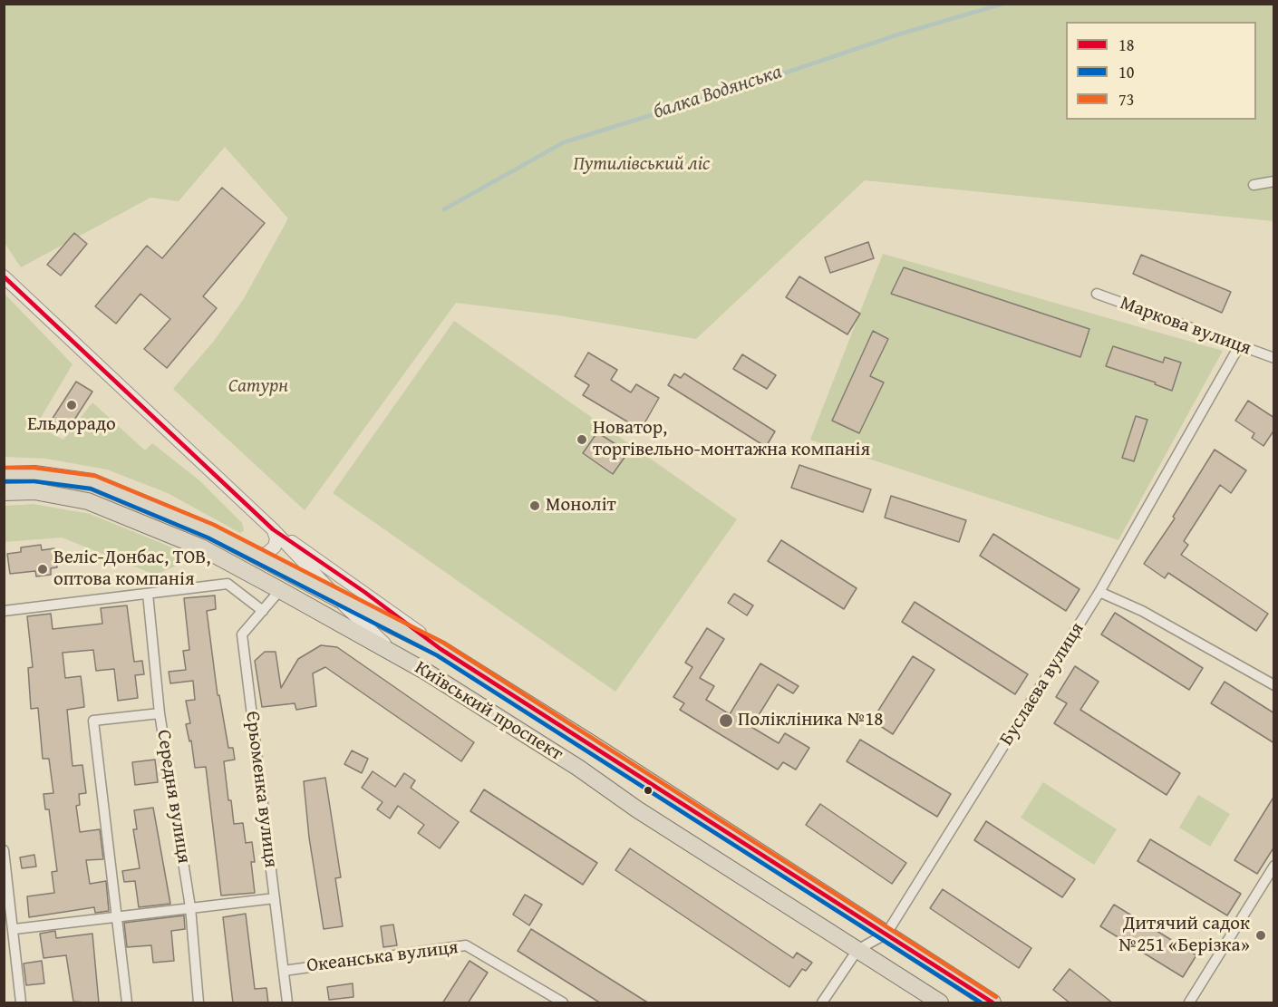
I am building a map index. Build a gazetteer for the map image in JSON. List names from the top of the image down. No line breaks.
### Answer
{"streets":{"main road":["Київський проспект"],"street":["Маркова вулиця","Буслаєва вулиця","Єрьоменка вулиця","Середня вулиця","Океанська вулиця"]},"crossings":[["Маркова вулиця","Буслаєва вулиця"],["Буслаєва вулиця","Київський проспект"],["Київський проспект","Єрьоменка вулиця"],["Єрьоменка вулиця","Океанська вулиця"]],"water":["балка Водянська"],"parks":["Путилівський ліс","Сатурн"],"places":["Ельдорадо","Новатор, торгівельно-монтажна компанія","Моноліт","Веліс-Донбас, ТОВ, оптова компанія","Полікліника №18","Дитячий садок №251 «Берізка»"],"lines":["transit line 18","transit line 73","transit line 10"],"legend":["18","10","73"]}
